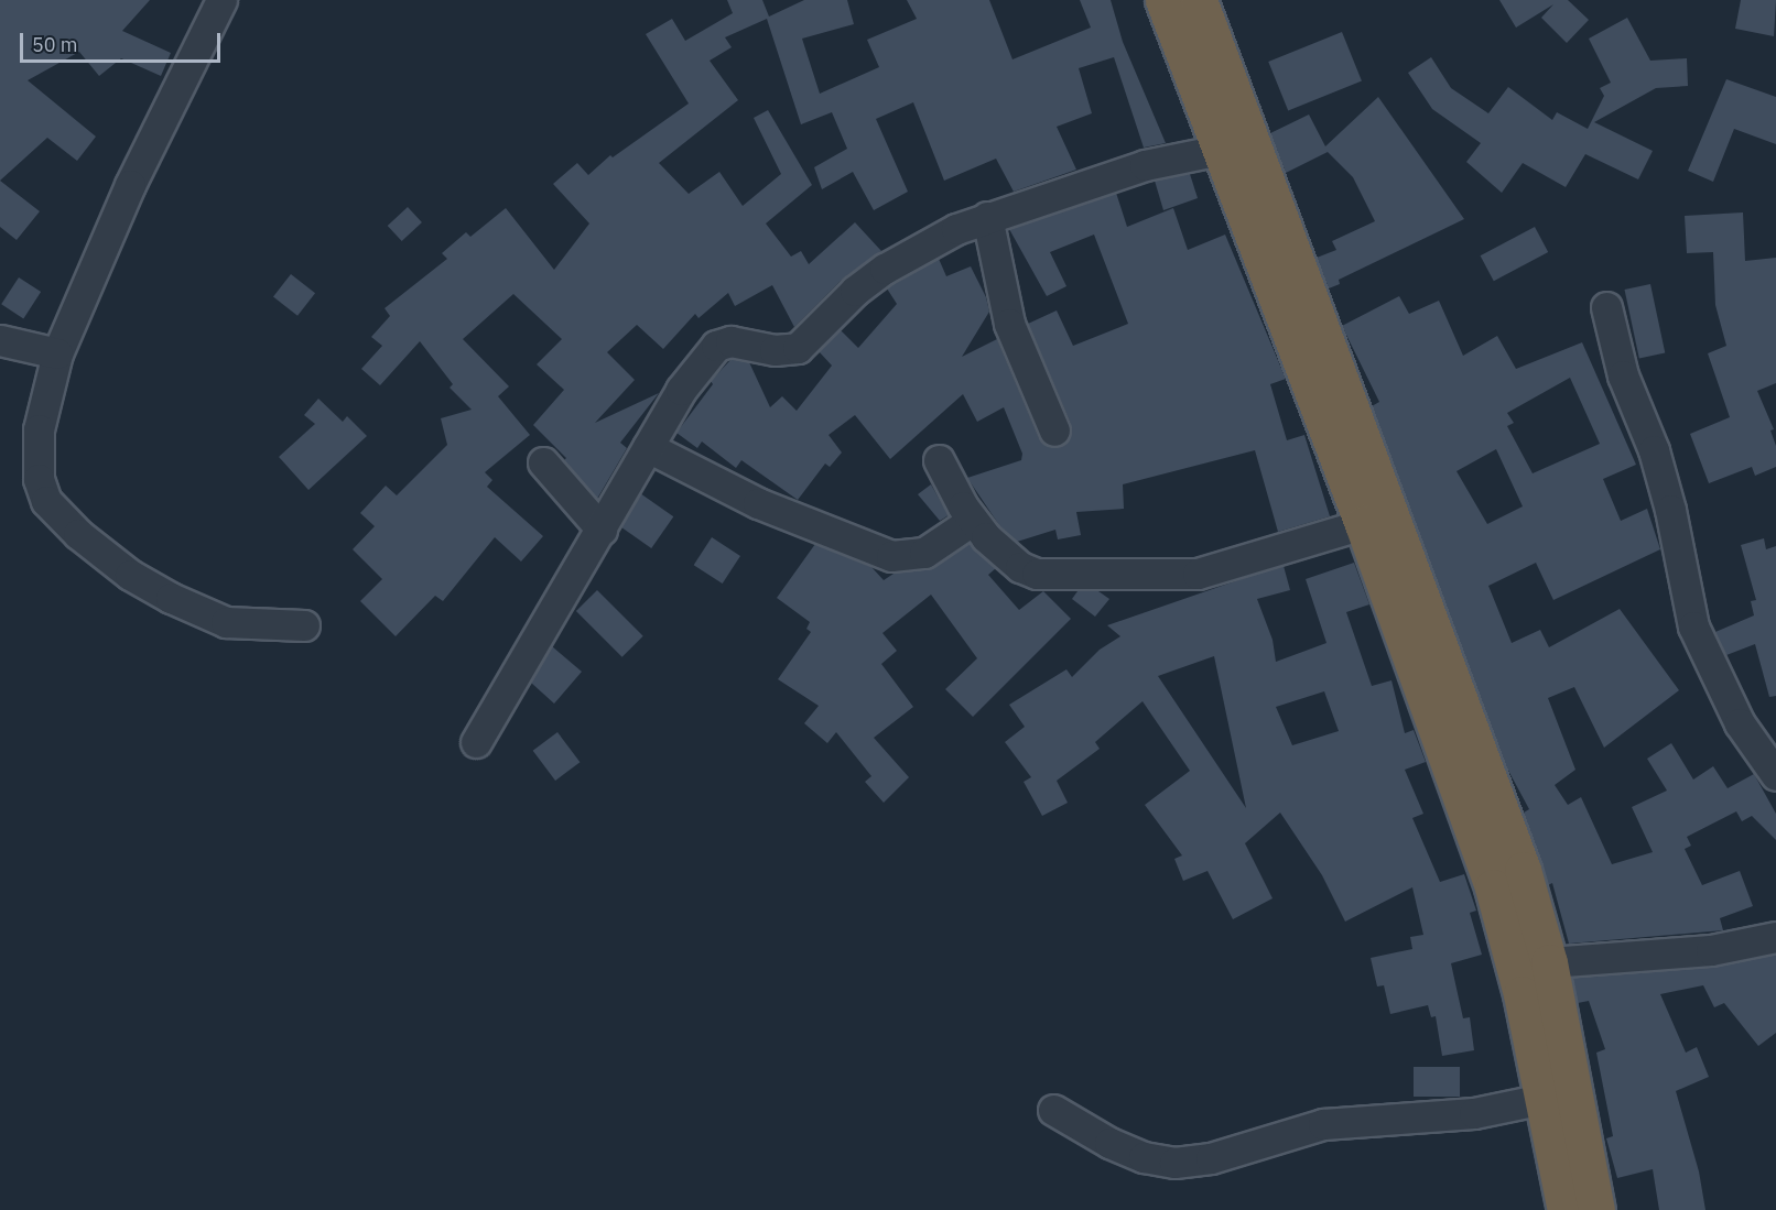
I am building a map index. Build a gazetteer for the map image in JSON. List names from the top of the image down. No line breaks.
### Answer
{"scale_bar":"50 m"}
